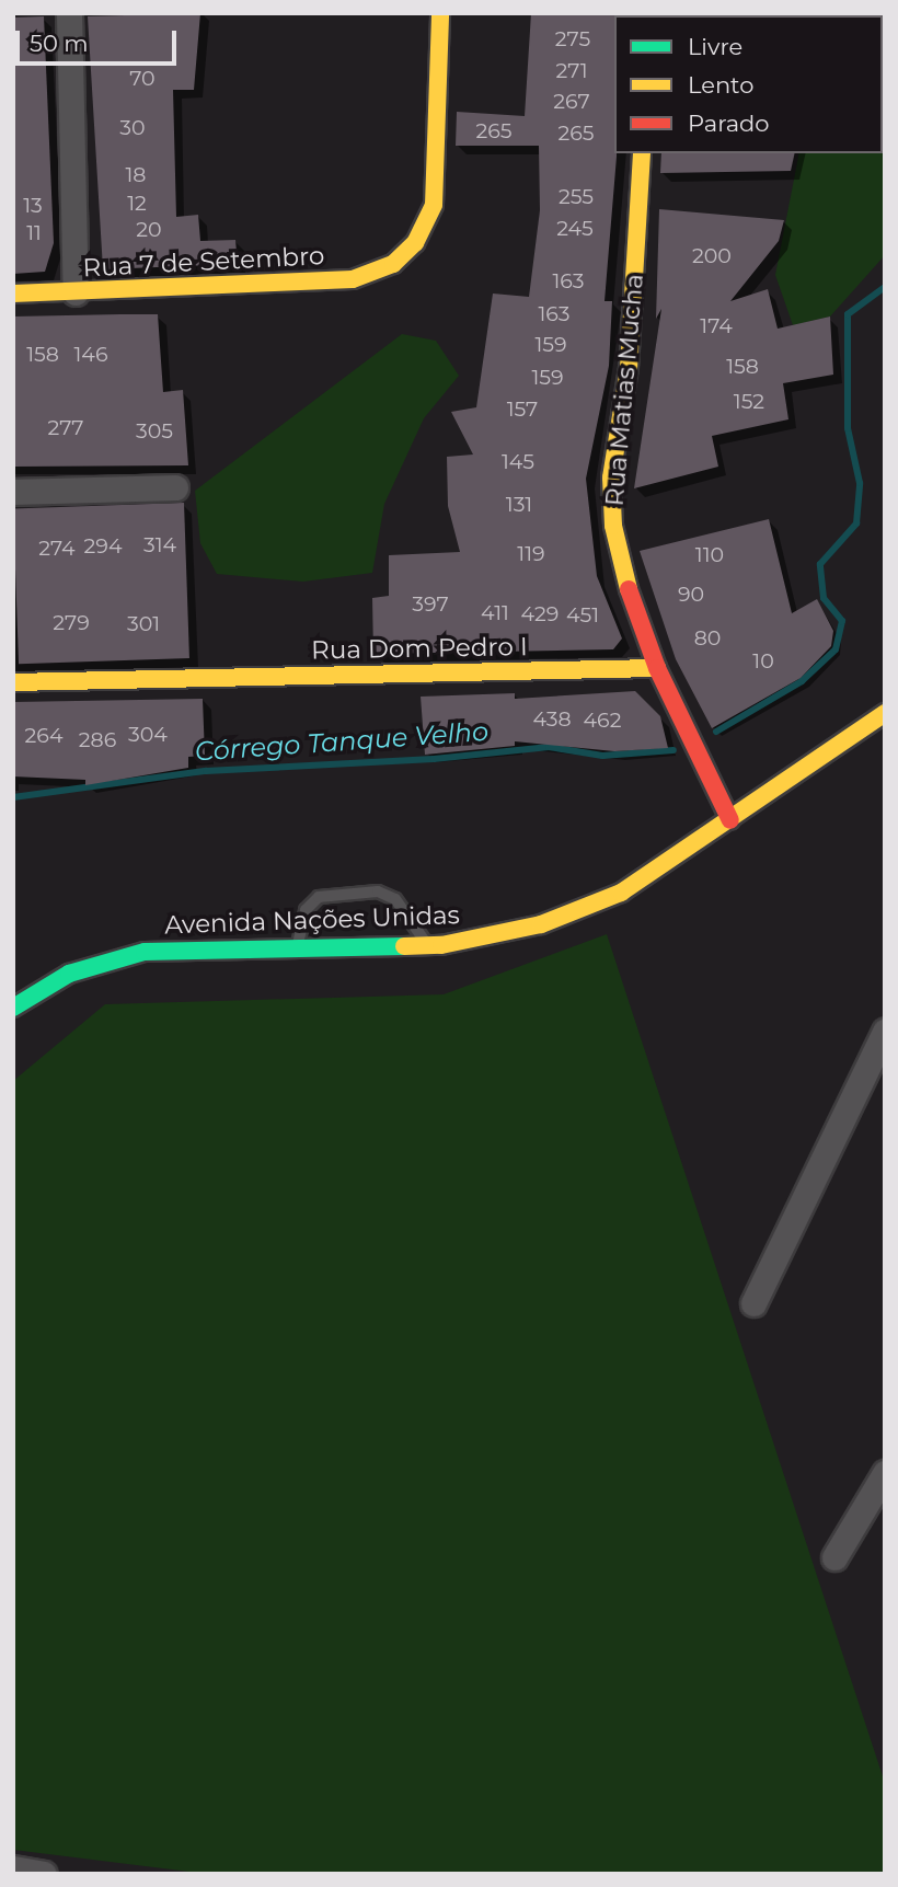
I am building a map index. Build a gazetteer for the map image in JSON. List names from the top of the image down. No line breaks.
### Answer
{"streets":{"street":["Rua 7 de Setembro","Rua Matias Mucha","Rua Dom Pedro I","Avenida Nações Unidas"]},"crossings":[["Rua Matias Mucha","Rua Dom Pedro I"]],"water":["Córrego Tanque Velho"],"house_numbers":["275","271","70","267","30","265","265","18","255","12","13","245","20","11","200","163","163","174","159","158","146","158","159","152","157","277","305","145","131","314","294","274","119","110","90","397","411","429","451","279","301","80","10","438","462","304","264","286"],"legend":["Livre","Lento","Parado"],"scale_bar":"50 m"}
